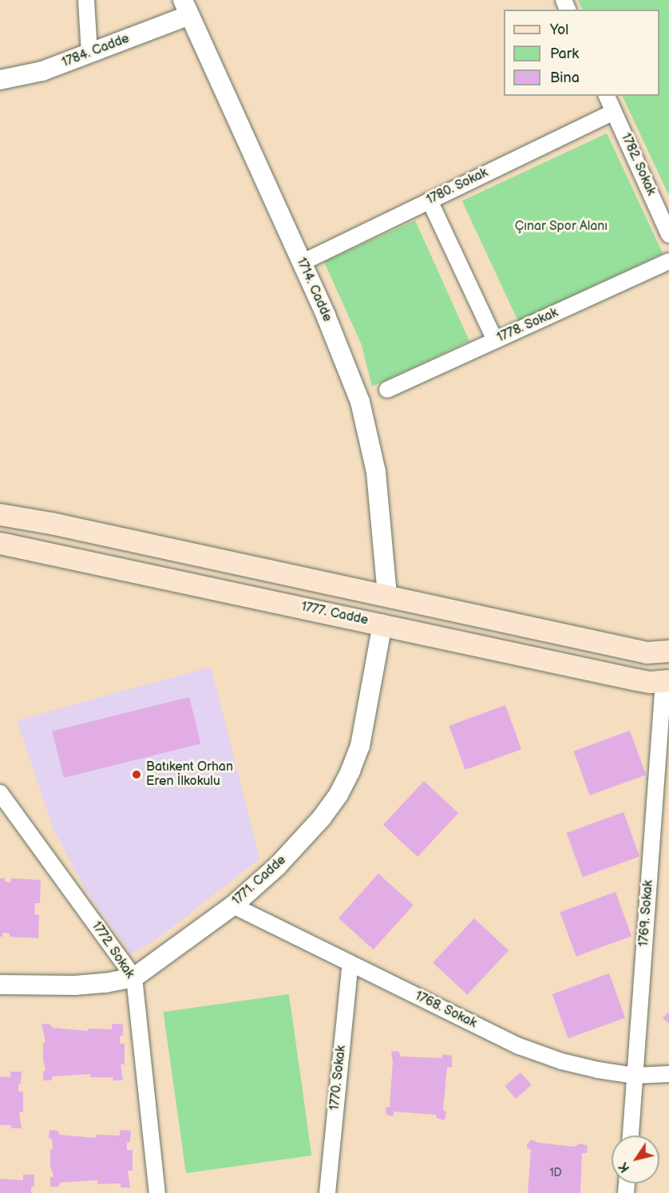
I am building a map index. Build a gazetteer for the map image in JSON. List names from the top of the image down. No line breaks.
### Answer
{"streets":{"main road":["1777. Cadde"],"street":["1784. Cadde","1782. Sokak","1780. Sokak","1714. Cadde","1778. Sokak","1771. Cadde","1769. Sokak","1772. Sokak","1768. Sokak","1770. Sokak"]},"crossings":[["1784. Cadde","1714. Cadde"],["1782. Sokak","1780. Sokak"],["1780. Sokak","1714. Cadde"],["1777. Cadde","1771. Cadde"],["1777. Cadde","1769. Sokak"],["1771. Cadde","1772. Sokak"],["1771. Cadde","1768. Sokak"],["1769. Sokak","1768. Sokak"],["1768. Sokak","1770. Sokak"]],"parks":["Çınar Spor Alanı"],"places":["Batıkent Orhan Eren İlkokulu"],"house_numbers":["1D"],"legend":["Yol","Park","Bina"],"north":"bottom left"}
